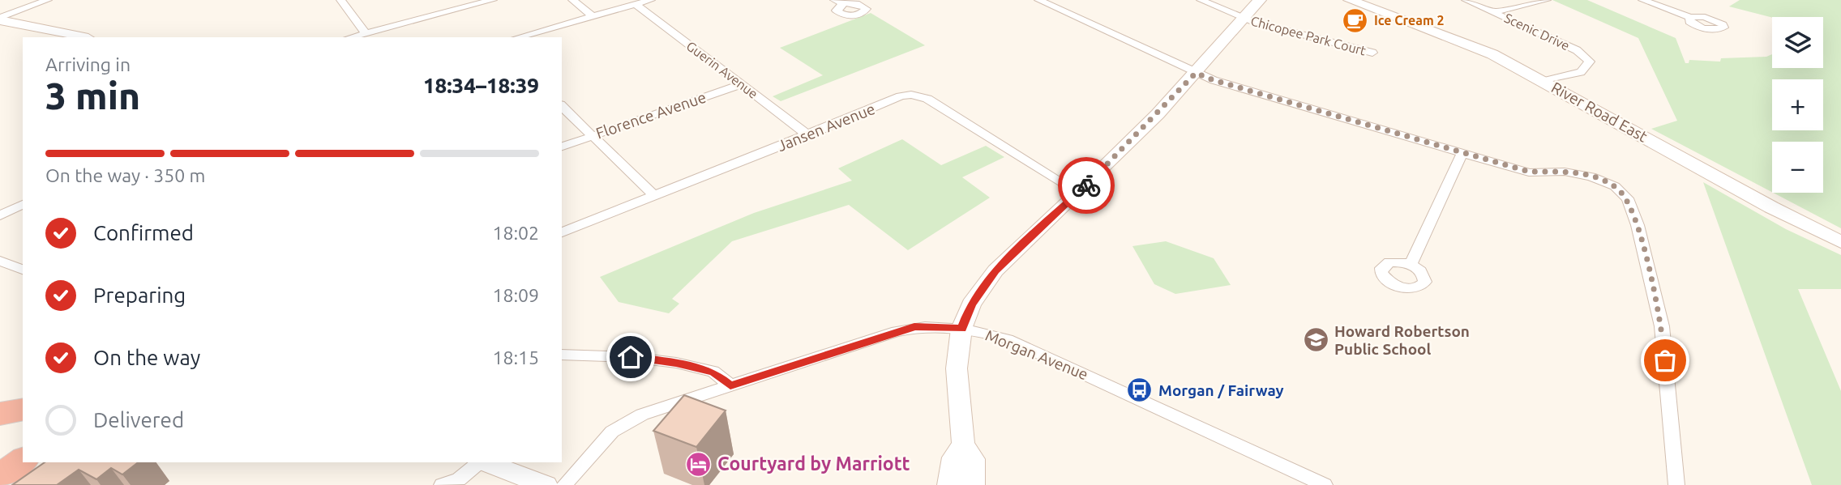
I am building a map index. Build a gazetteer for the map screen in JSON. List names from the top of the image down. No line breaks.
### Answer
{"streets":{"main road":["River Road East"],"street":["Scenic Drive","Chicopee Park Court","Guerin Avenue","Florence Avenue","Jansen Avenue","Morgan Avenue"]},"crossings":[["Scenic Drive","River Road East"],["Guerin Avenue","Florence Avenue"],["Guerin Avenue","Jansen Avenue"]],"places":{"cafe":["Ice Cream 2"],"school or university":["Howard Robertson Public School"],"bus stop":["Morgan / Fairway"],"hotel":["Courtyard by Marriott"]},"page":{"map_buttons":["+","−"],"heading":["3 min","Arriving in","18:34–18:39"],"bar":"On the way · 350 m","list":[["Confirmed","18:02"],["Preparing","18:09"],["On the way","18:15"],"Delivered"]}}
